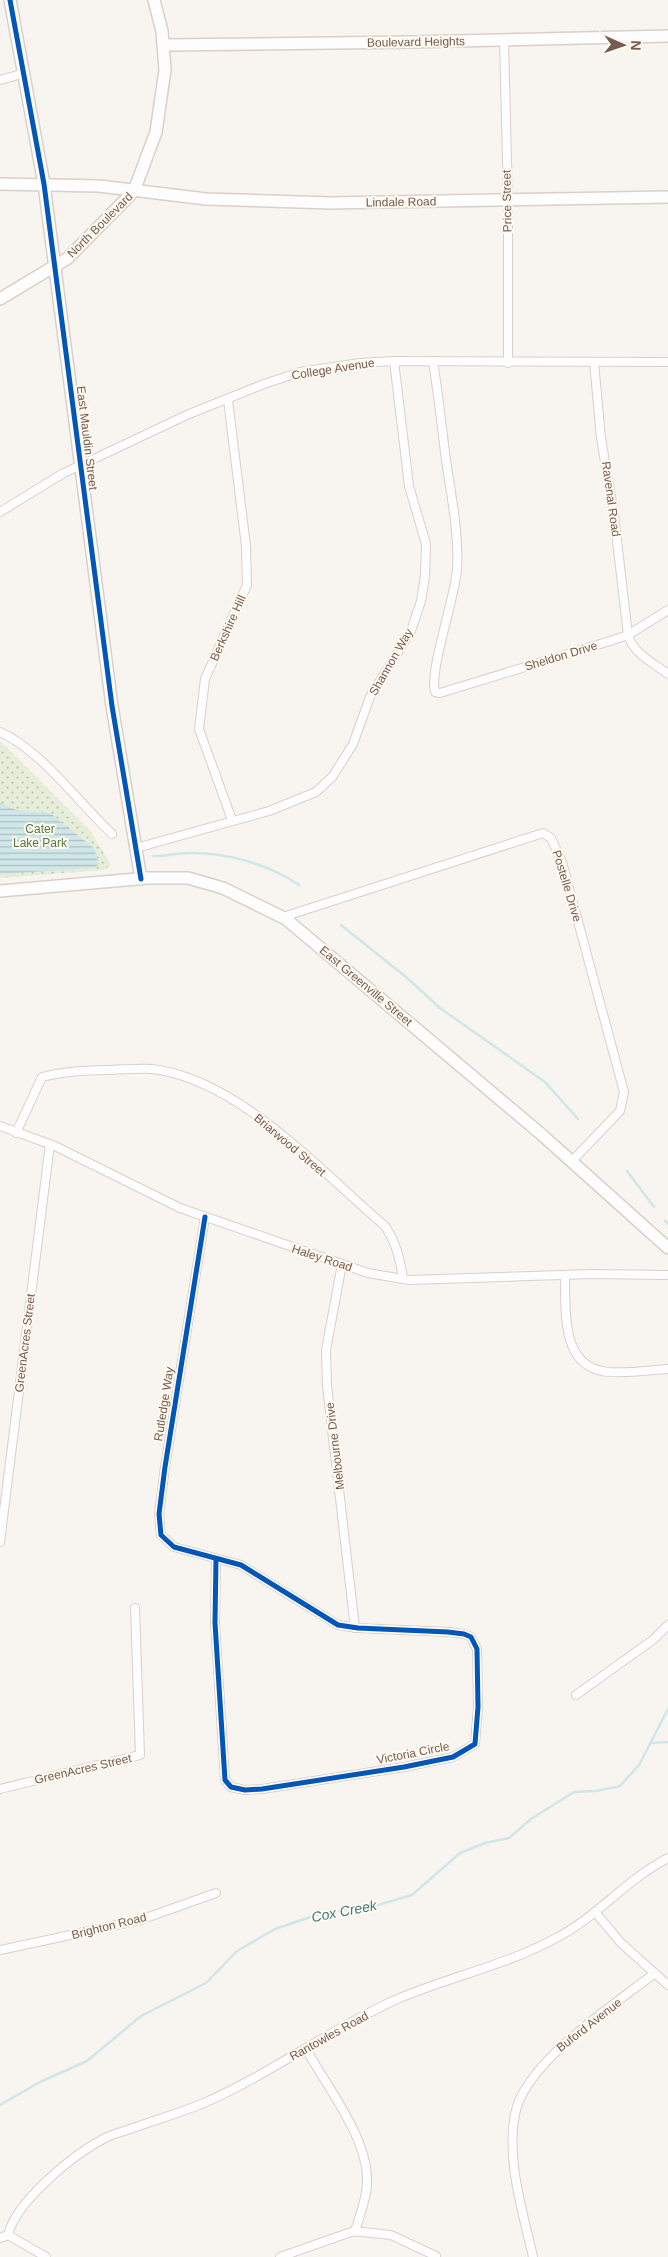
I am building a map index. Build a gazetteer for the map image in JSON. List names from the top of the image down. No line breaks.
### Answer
{"streets":{"street":["Boulevard Heights","Price Street","Lindale Road","North Boulevard","College Avenue","East Mauldin Street","Ravenal Road","Berkshire Hill","Sheldon Drive","Shannon Way","Postelle Drive","East Greenville Street","Briarwood Street","Haley Road","GreenAcres Street","Rutledge Way","Melbourne Drive","Victoria Circle","Brighton Road","Buford Avenue","Rantowles Road"]},"crossings":[["Boulevard Heights","Price Street"],["Boulevard Heights","North Boulevard"],["Price Street","Lindale Road"],["Price Street","College Avenue"],["Lindale Road","North Boulevard"],["Lindale Road","East Mauldin Street"],["North Boulevard","East Mauldin Street"],["College Avenue","East Mauldin Street"],["College Avenue","Ravenal Road"],["College Avenue","Berkshire Hill"],["College Avenue","Sheldon Drive"],["College Avenue","Shannon Way"],["East Mauldin Street","Shannon Way"],["East Mauldin Street","East Greenville Street"],["Ravenal Road","Sheldon Drive"],["Berkshire Hill","Shannon Way"],["Postelle Drive","East Greenville Street"],["Briarwood Street","Haley Road"],["Haley Road","GreenAcres Street"],["Haley Road","Rutledge Way"],["Haley Road","Melbourne Drive"],["Rutledge Way","Victoria Circle"],["Melbourne Drive","Victoria Circle"]],"water":["Cox Creek"],"parks":["Cater Lake Park"],"north":"right"}
